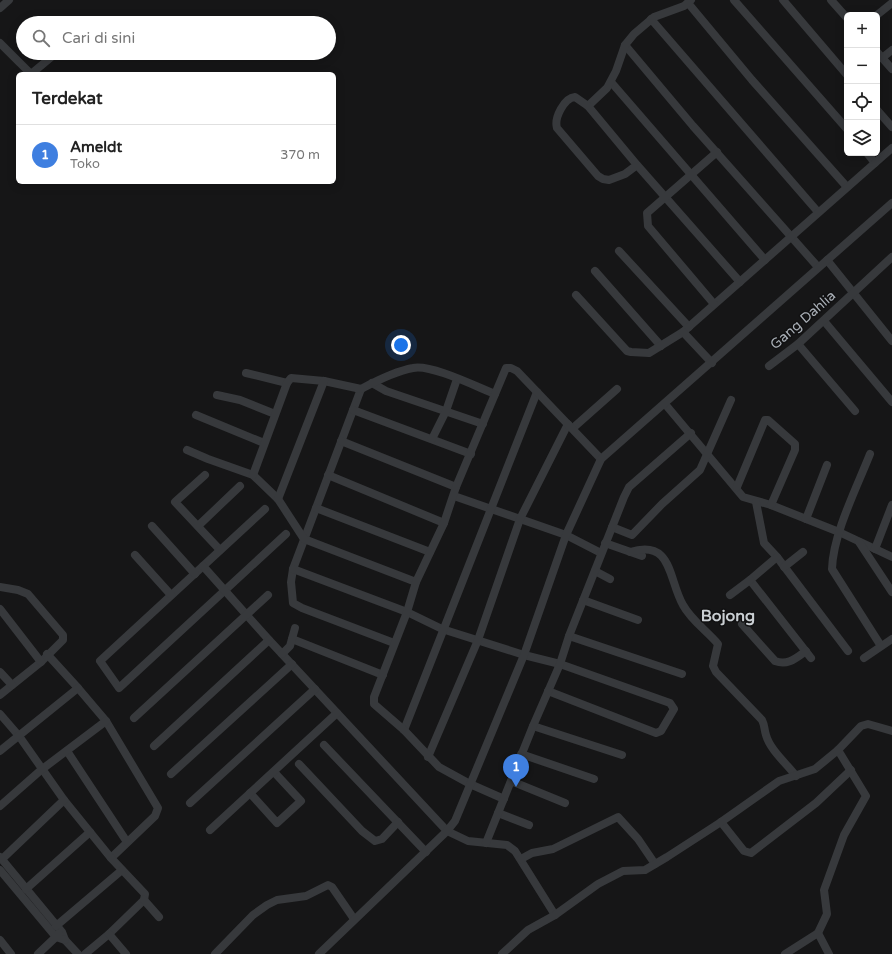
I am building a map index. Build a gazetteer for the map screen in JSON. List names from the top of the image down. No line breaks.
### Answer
{"streets":{"street":["Gang Dahlia"]},"districts":["Bojong"],"page":{"map_buttons":["+","−"],"search":"Cari di sini","heading":"Terdekat","list":[{"mark":"1","name":"Ameldt","note":"Toko","value":"370 m"}],"pins":"1"}}
